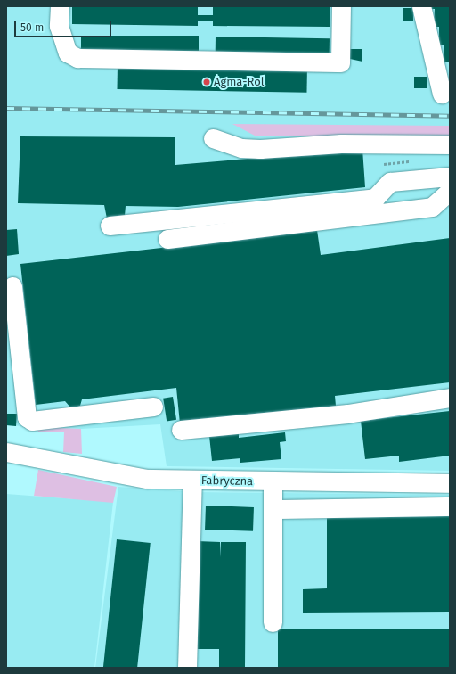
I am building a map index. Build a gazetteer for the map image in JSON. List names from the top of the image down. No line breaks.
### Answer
{"streets":{"street":["Fabryczna"]},"places":["Agma-Rol"],"scale_bar":"50 m"}
